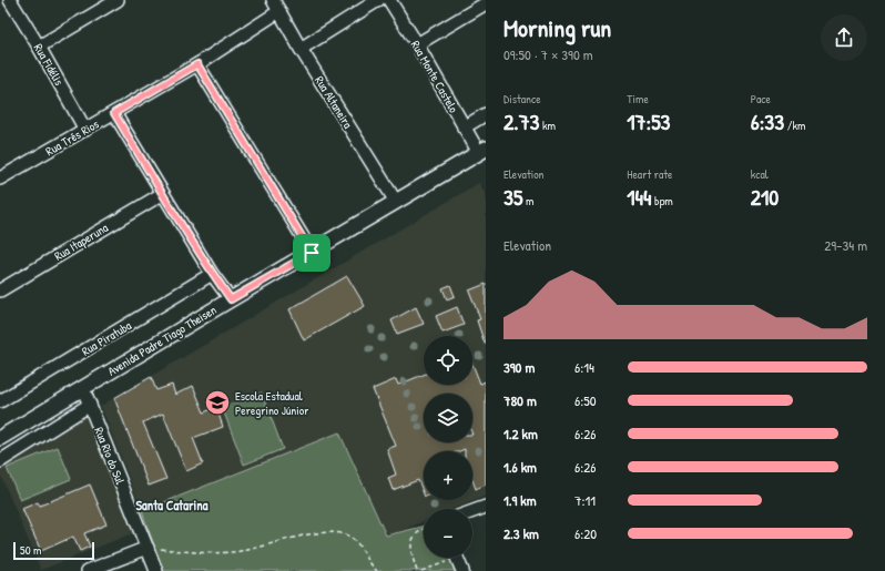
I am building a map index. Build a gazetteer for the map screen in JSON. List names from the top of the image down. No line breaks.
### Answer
{"streets":{"street":["Rua Fidélis","Rua Monte Castelo","Rua Altaneira","Rua Três Rios","Rua Itaperuna","Rua Piratuba","Avenida Padre Tiago Theisen","Rua Rio do Sul"]},"crossings":[["Rua Fidélis","Rua Três Rios"],["Rua Monte Castelo","Avenida Padre Tiago Theisen"],["Rua Altaneira","Rua Três Rios"],["Rua Altaneira","Avenida Padre Tiago Theisen"],["Avenida Padre Tiago Theisen","Rua Rio do Sul"]],"districts":["Santa Catarina"],"places":{"school or university":["Escola Estadual Peregrino Júnior"]},"scale_bar":"50 m","page":{"heading":["Morning run","09:50 · 7 × 390 m"],"stats":[["Distance","2.73 km"],["Time","17:53"],["Pace","6:33 /km"],["Elevation","35 m"],["Heart rate","144 bpm"],["kcal","210"]],"chart":["Elevation","29–34 m"],"map_buttons":["+","−"],"list":[{"name":"390 m","note":"6:14"},{"name":"780 m","note":"6:50"},{"name":"1.2 km","note":"6:26"},{"name":"1.6 km","note":"6:26"},{"name":"1.9 km","note":"7:11"},{"name":"2.3 km","note":"6:20"}],"scale":"50 m"}}
